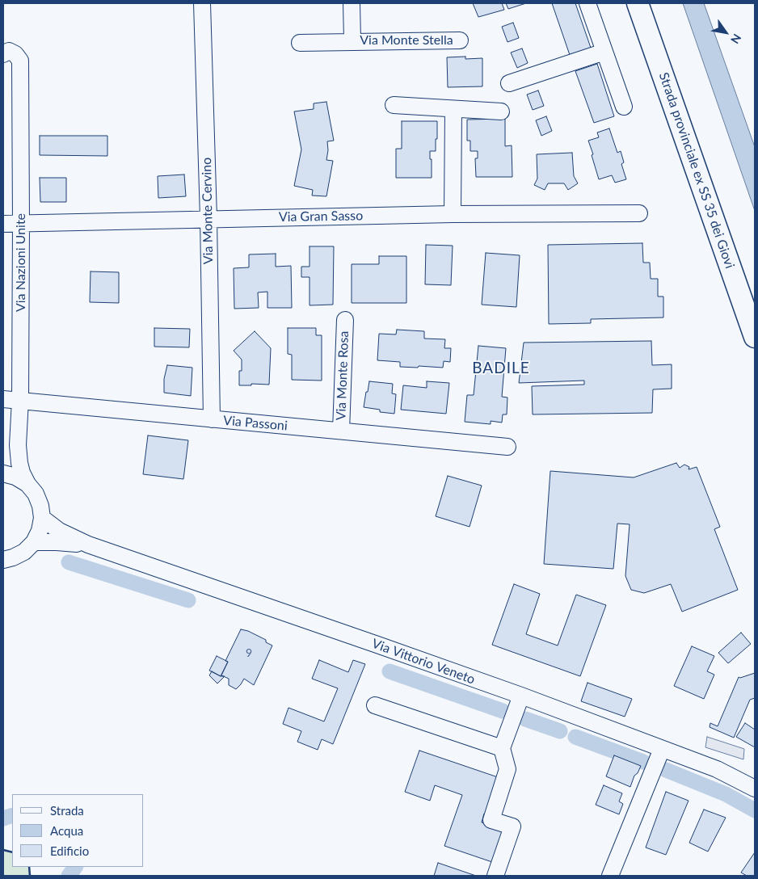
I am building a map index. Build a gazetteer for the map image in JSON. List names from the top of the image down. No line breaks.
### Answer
{"streets":{"main road":["Strada provinciale ex SS 35 dei Giovi"],"street":["Via Monte Stella","Via Monte Cervino","Via Gran Sasso","Via Nazioni Unite","Via Monte Rosa","Via Passoni","Via Vittorio Veneto"]},"crossings":[["Via Monte Cervino","Via Gran Sasso"],["Via Monte Cervino","Via Passoni"],["Via Gran Sasso","Via Nazioni Unite"],["Via Nazioni Unite","Via Passoni"],["Via Monte Rosa","Via Passoni"]],"districts":["BADILE"],"house_numbers":["9"],"legend":["Strada","Acqua","Edificio"],"north":"bottom right"}
